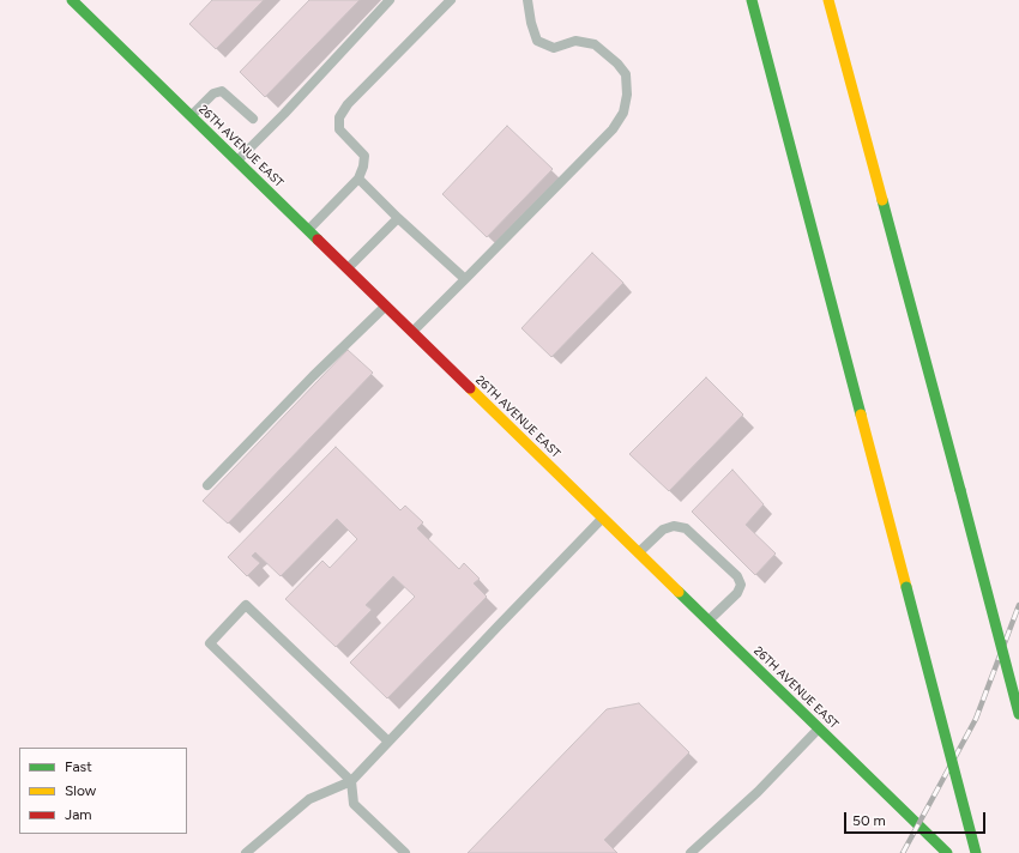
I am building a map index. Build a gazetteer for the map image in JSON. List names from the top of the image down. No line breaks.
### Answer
{"streets":{"main road":["26TH AVENUE EAST"]},"legend":["Fast","Slow","Jam"],"scale_bar":"50 m"}
